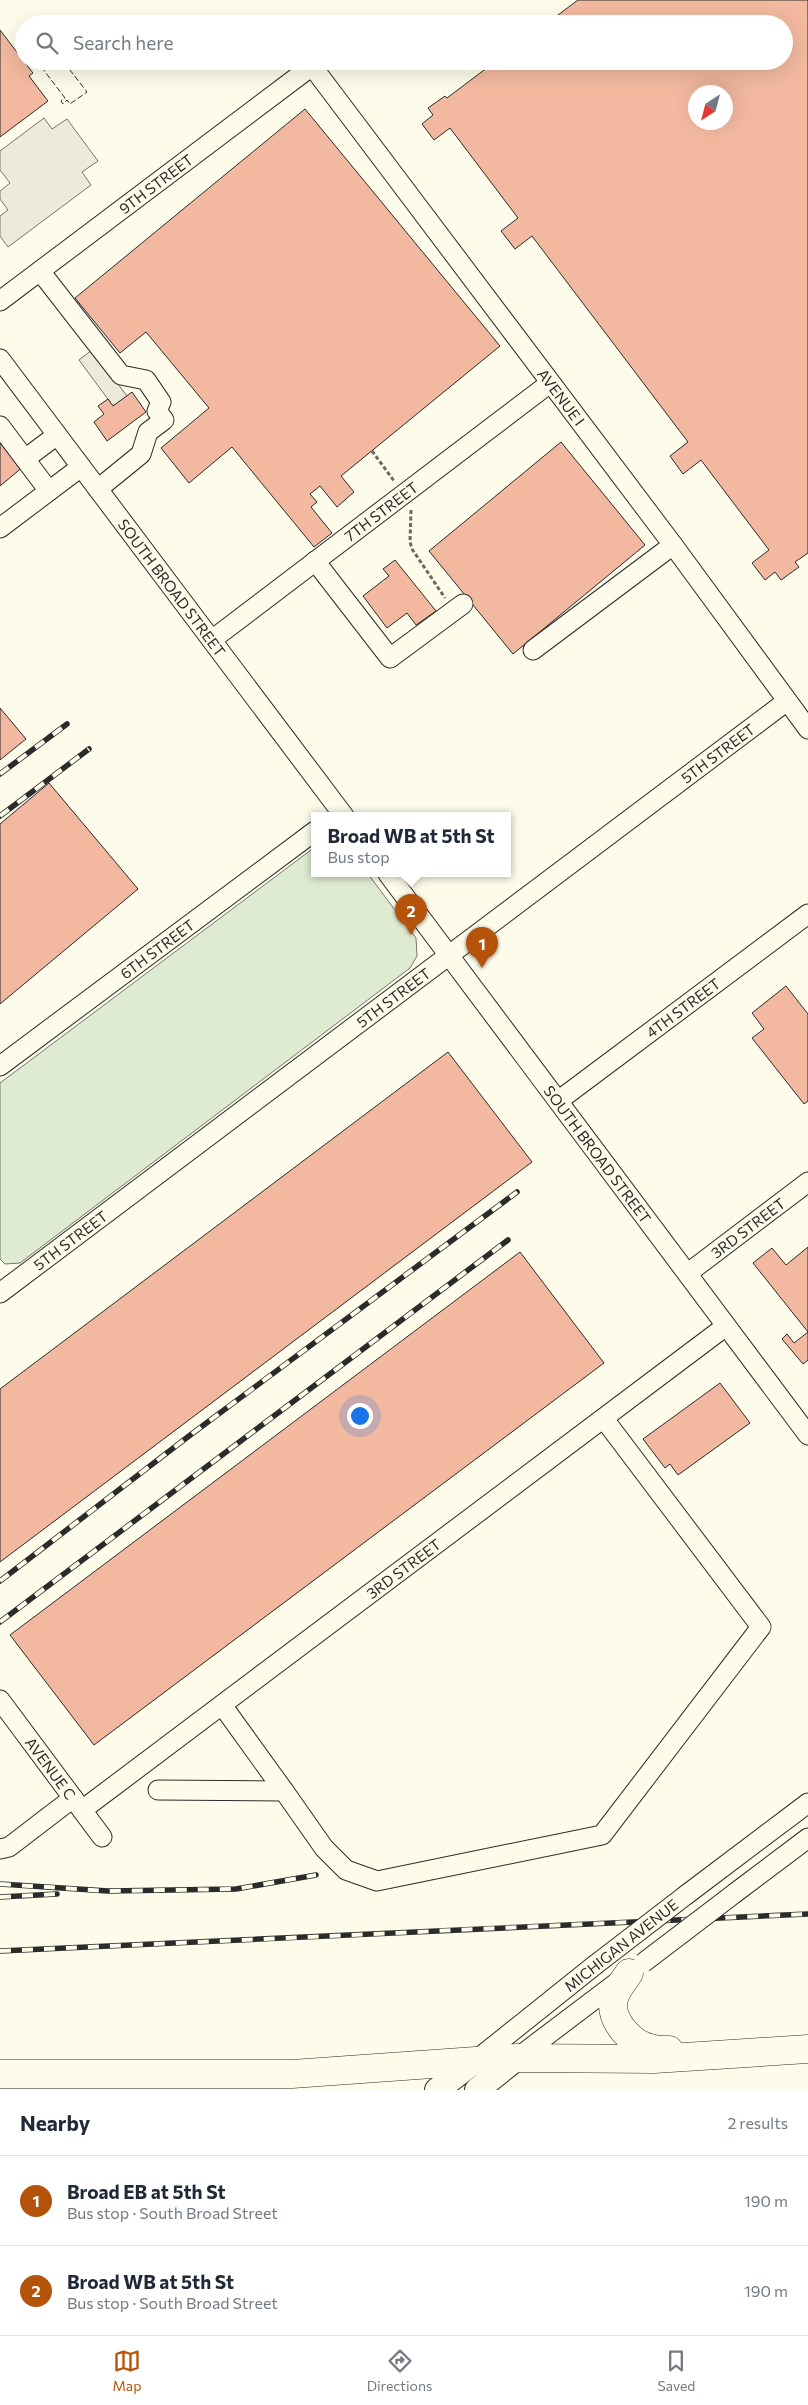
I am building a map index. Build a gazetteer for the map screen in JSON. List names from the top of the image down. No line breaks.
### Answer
{"streets":{"main road":["MICHIGAN AVENUE"],"street":["9TH STREET","AVENUE I","7TH STREET","SOUTH BROAD STREET","5TH STREET","6TH STREET","4TH STREET","3RD STREET","AVENUE C"]},"crossings":[["AVENUE I","7TH STREET"],["AVENUE I","5TH STREET"],["7TH STREET","SOUTH BROAD STREET"],["SOUTH BROAD STREET","5TH STREET"],["SOUTH BROAD STREET","4TH STREET"],["SOUTH BROAD STREET","3RD STREET"],["3RD STREET","AVENUE C"]],"north":"bottom left","page":{"search":"Search here","popup":["Broad WB at 5th St","Bus stop"],"pins":["2","1"],"heading":["Nearby","2 results"],"list":[{"mark":"1","name":"Broad EB at 5th St","note":"Bus stop · South Broad Street","value":"190 m"},{"mark":"2","name":"Broad WB at 5th St","note":"Bus stop · South Broad Street","value":"190 m"}],"nav":["Map","Directions","Saved"]}}
